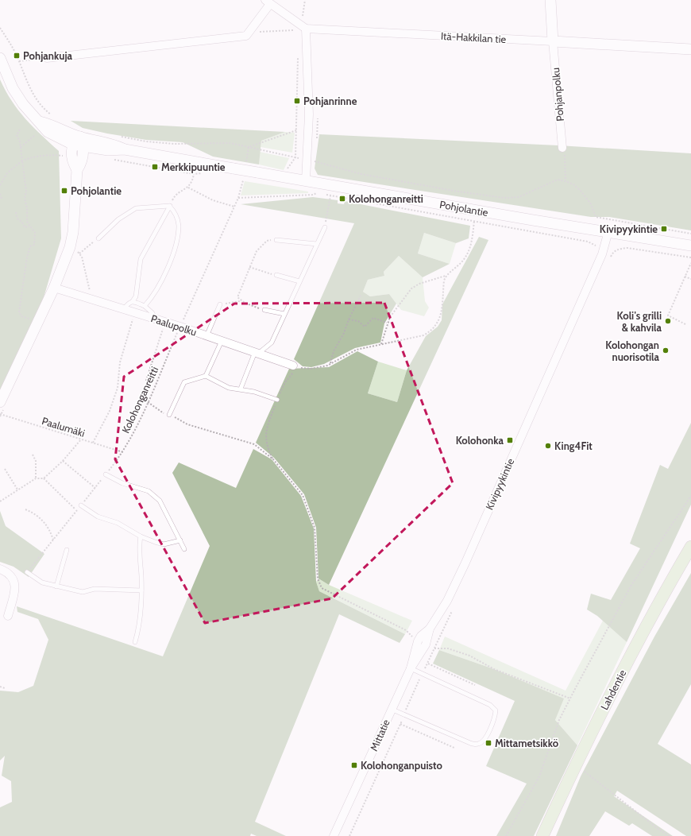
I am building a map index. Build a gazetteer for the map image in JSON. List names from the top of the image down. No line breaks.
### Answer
{"streets":{"main road":["Lahdentie"],"street":["Itä-Hakkilan tie","Pohjanpolku","Pohjolantie","Paalupolku","Kivipyykintie","Mittatie"],"path":["Kolohonganreitti","Paalumäki"]},"crossings":[["Itä-Hakkilan tie","Pohjanpolku"],["Pohjolantie","Kivipyykintie"],["Paalupolku","Kolohonganreitti"],["Kolohonganreitti","Paalumäki"],["Kivipyykintie","Mittatie"]],"places":{"transit":["Pohjankuja","Pohjanrinne","Merkkipuuntie","Pohjolantie","Kolohonganreitti","Kivipyykintie","Kolohonka","Mittametsikkö","Kolohonganpuisto"],"other":["Koli's grilli & kahvila","Kolohongan nuorisotila","King4Fit"]}}
